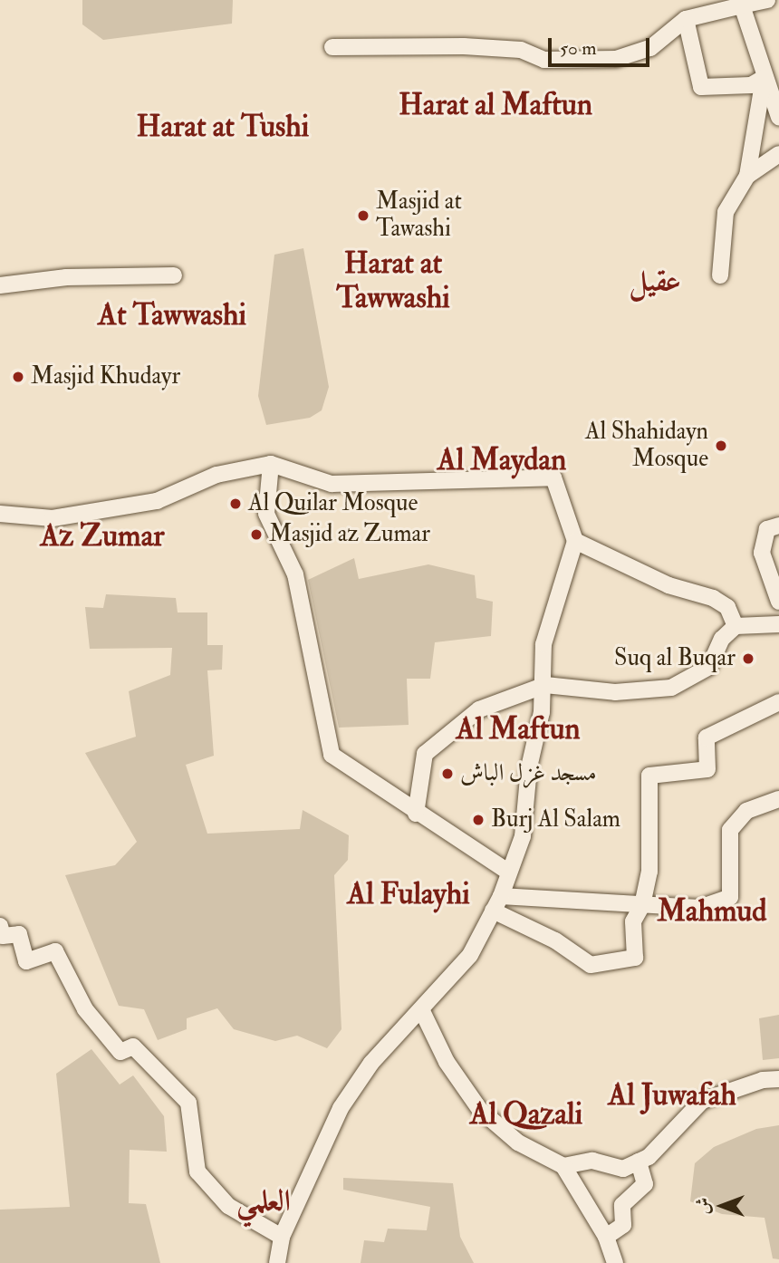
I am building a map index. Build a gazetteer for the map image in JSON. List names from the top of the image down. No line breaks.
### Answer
{"districts":["Harat al Maftun","Harat at Tushi","Harat at Tawwashi","عقيل","At Tawwashi","Al Maydan","Az Zumar","Al Maftun","Al Fulayhi","Mahmud","Al Juwafah","Al Qazali","العلمي"],"places":["Masjid at Tawashi","Masjid Khudayr","Al Shahidayn Mosque","Al Quilar Mosque","Masjid az Zumar","Suq al Buqar","مسجد غزل الباش","Burj Al Salam"],"scale_bar":"50 m","north":"left"}
